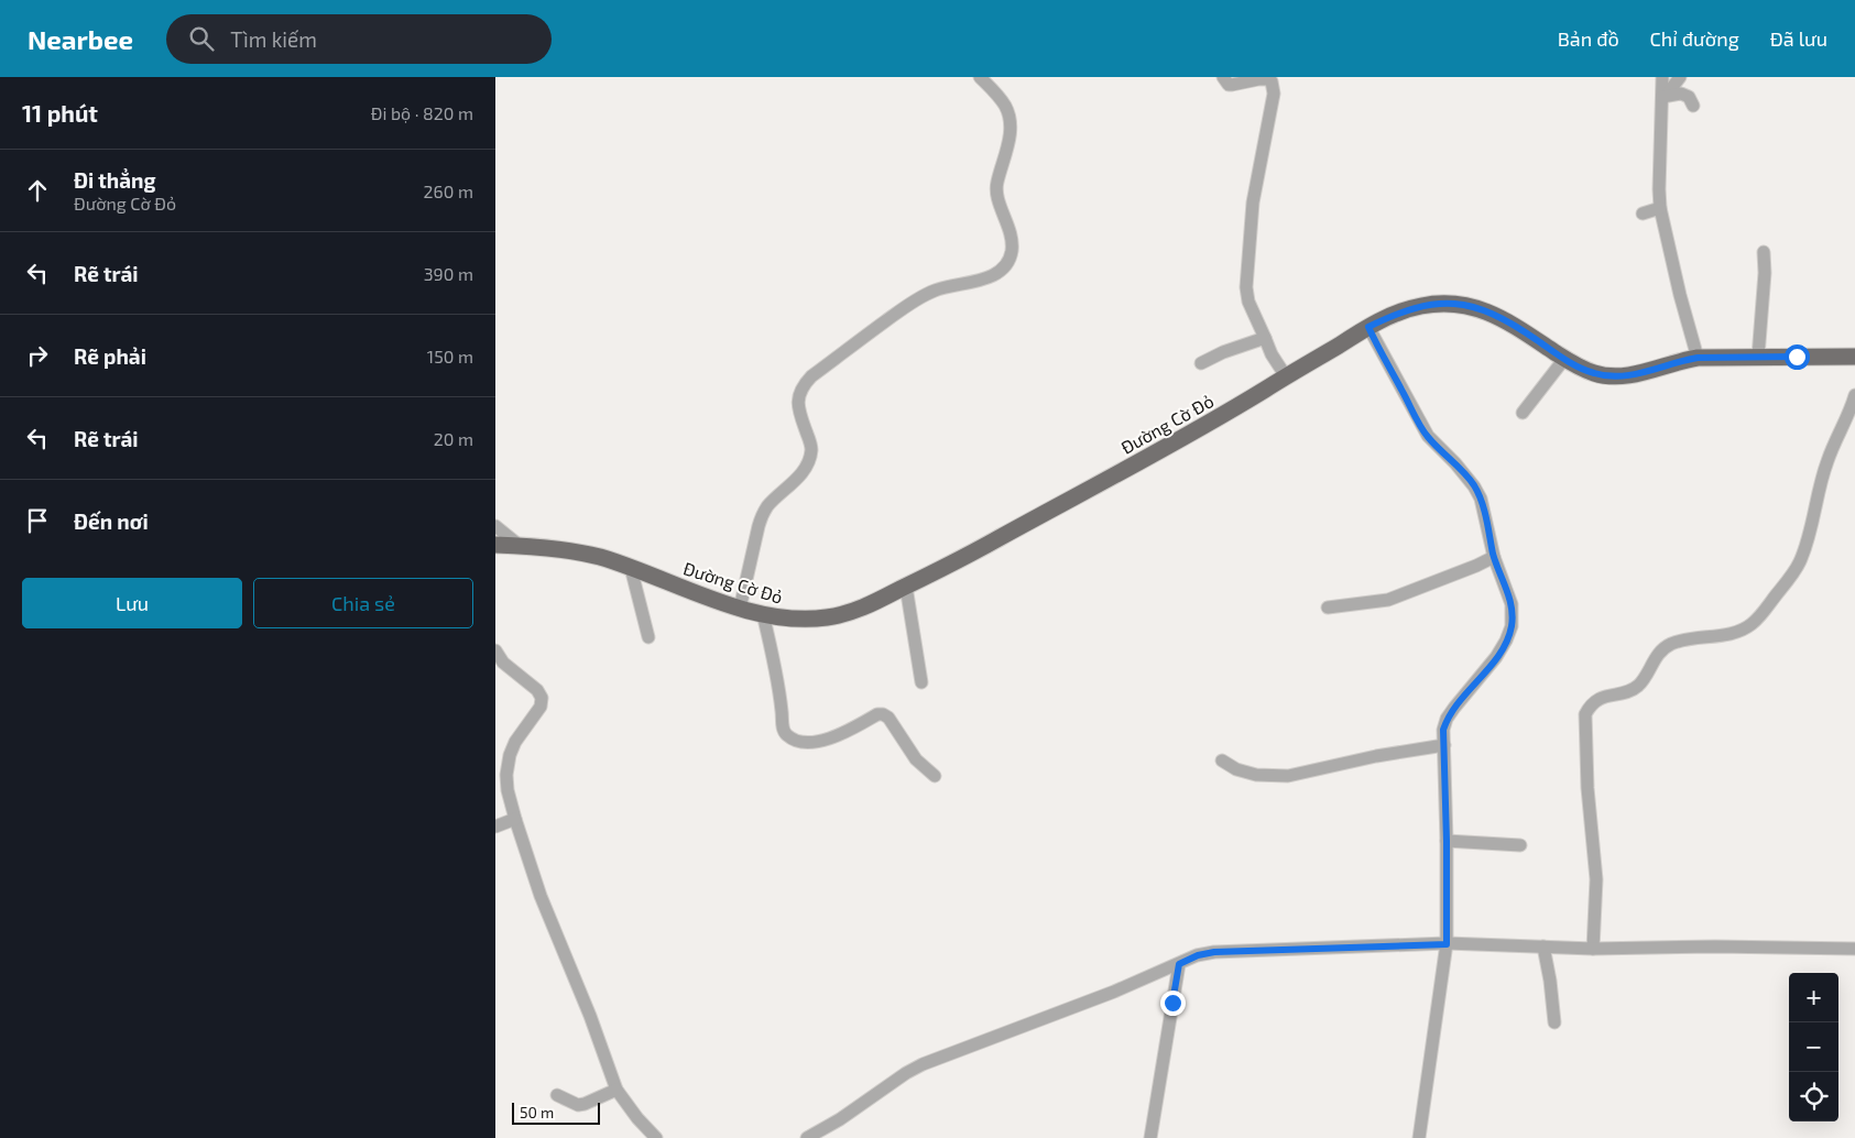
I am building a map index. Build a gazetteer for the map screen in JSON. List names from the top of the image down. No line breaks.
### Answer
{"streets":{"main road":["Đường Cờ Đỏ"]},"scale_bar":"50 m","page":{"header":"Nearbee","search":"Tìm kiếm","nav":["Bản đồ","Chỉ đường","Đã lưu"],"heading":["11 phút","Đi bộ · 820 m"],"list":[["Đi thẳng","Đường Cờ Đỏ","260 m"],["Rẽ trái","390 m"],["Rẽ phải","150 m"],["Rẽ trái","20 m"],"Đến nơi"],"buttons":["Lưu","Chia sẻ"],"map_buttons":["+","−"],"scale":"50 m"}}
